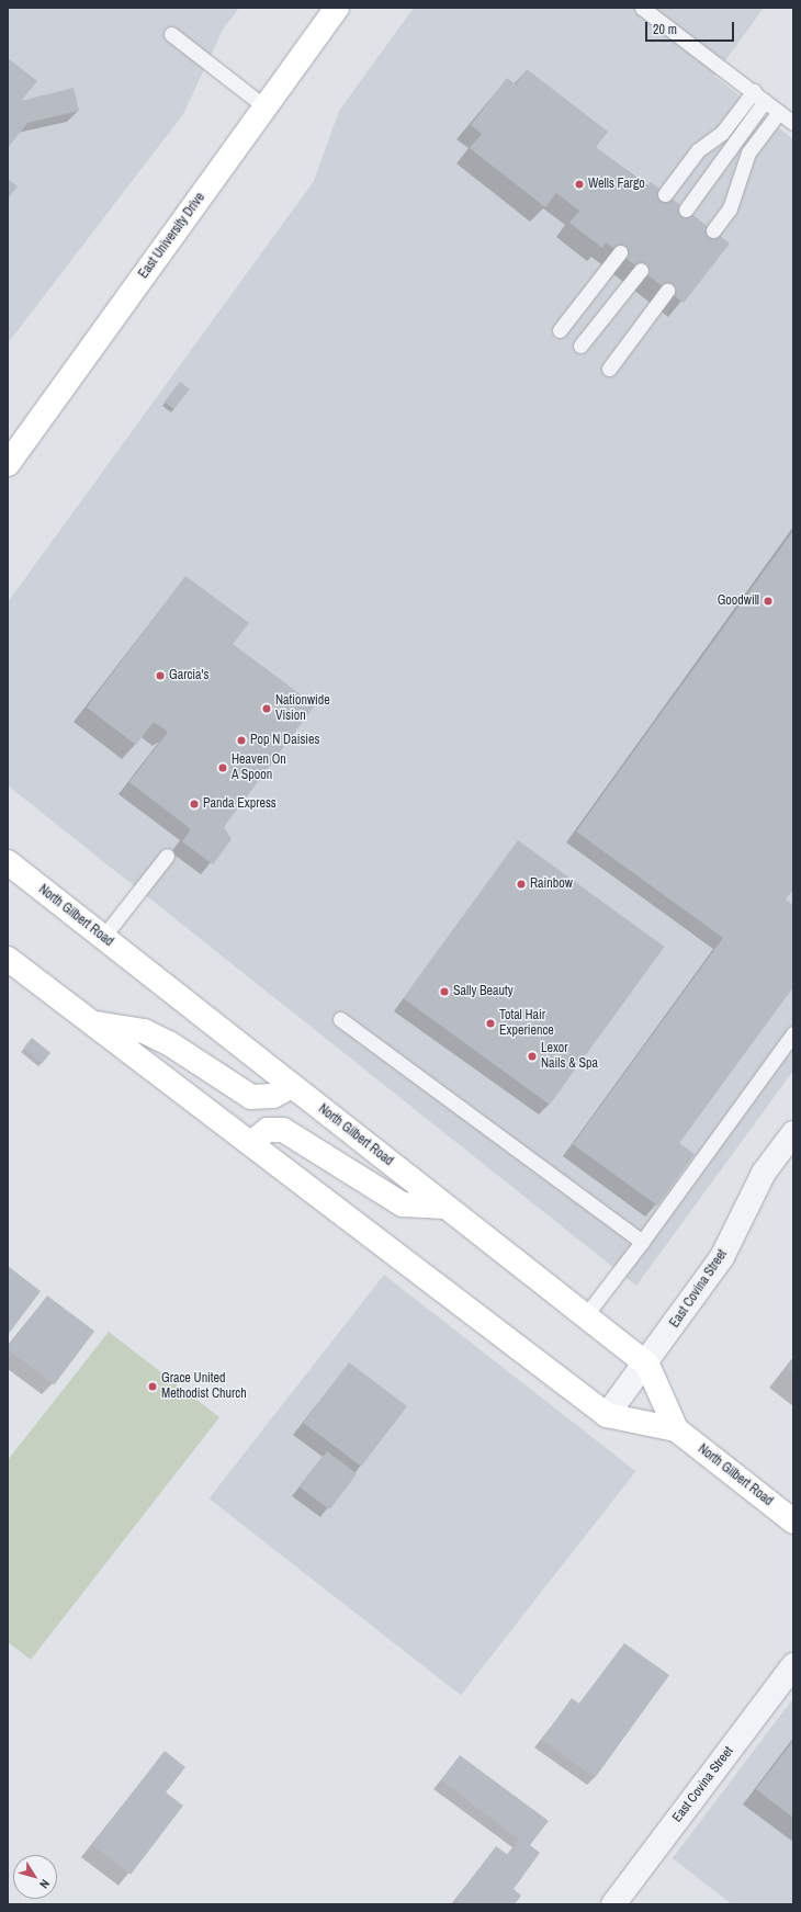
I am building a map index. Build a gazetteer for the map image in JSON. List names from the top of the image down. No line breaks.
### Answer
{"streets":{"main road":["East University Drive","North Gilbert Road"],"street":["East Covina Street"]},"crossings":[["North Gilbert Road","East Covina Street"]],"places":["Wells Fargo","Goodwill","Garcia's","Nationwide Vision","Pop N Daisies","Heaven On A Spoon","Panda Express","Rainbow","Sally Beauty","Total Hair Experience","Lexor Nails & Spa","Grace United Methodist Church"],"scale_bar":"20 m","north":"bottom right"}
